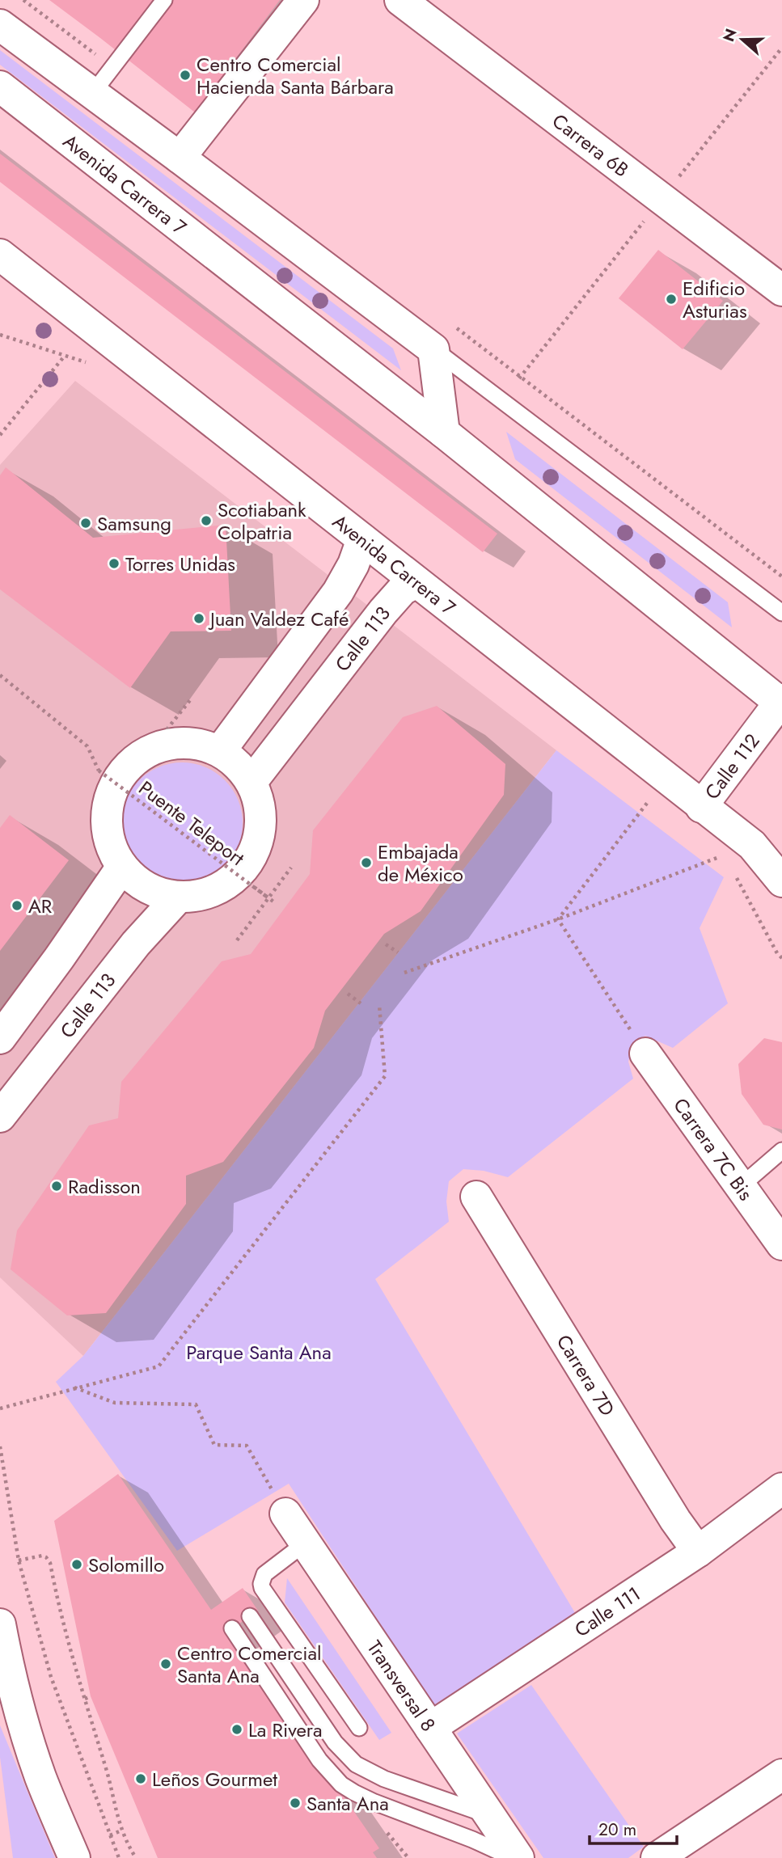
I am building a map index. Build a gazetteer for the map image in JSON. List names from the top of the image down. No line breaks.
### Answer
{"streets":{"street":["Carrera 6B","Avenida Carrera 7","Calle 113","Calle 112","Carrera 7C Bis","Carrera 7D","Calle 111","Transversal 8"],"path":["Puente Teleport"]},"crossings":[["Avenida Carrera 7","Calle 113"],["Avenida Carrera 7","Calle 112"],["Carrera 7D","Calle 111"],["Calle 111","Transversal 8"]],"parks":["Parque Santa Ana"],"places":["Centro Comercial Hacienda Santa Bárbara","Edificio Asturias","Scotiabank Colpatria","Samsung","Torres Unidas","Juan Valdez Café","Embajada de México","AR","Radisson","Solomillo","Centro Comercial Santa Ana","La Rivera","Leños Gourmet","Santa Ana"],"scale_bar":"20 m","north":"left"}
